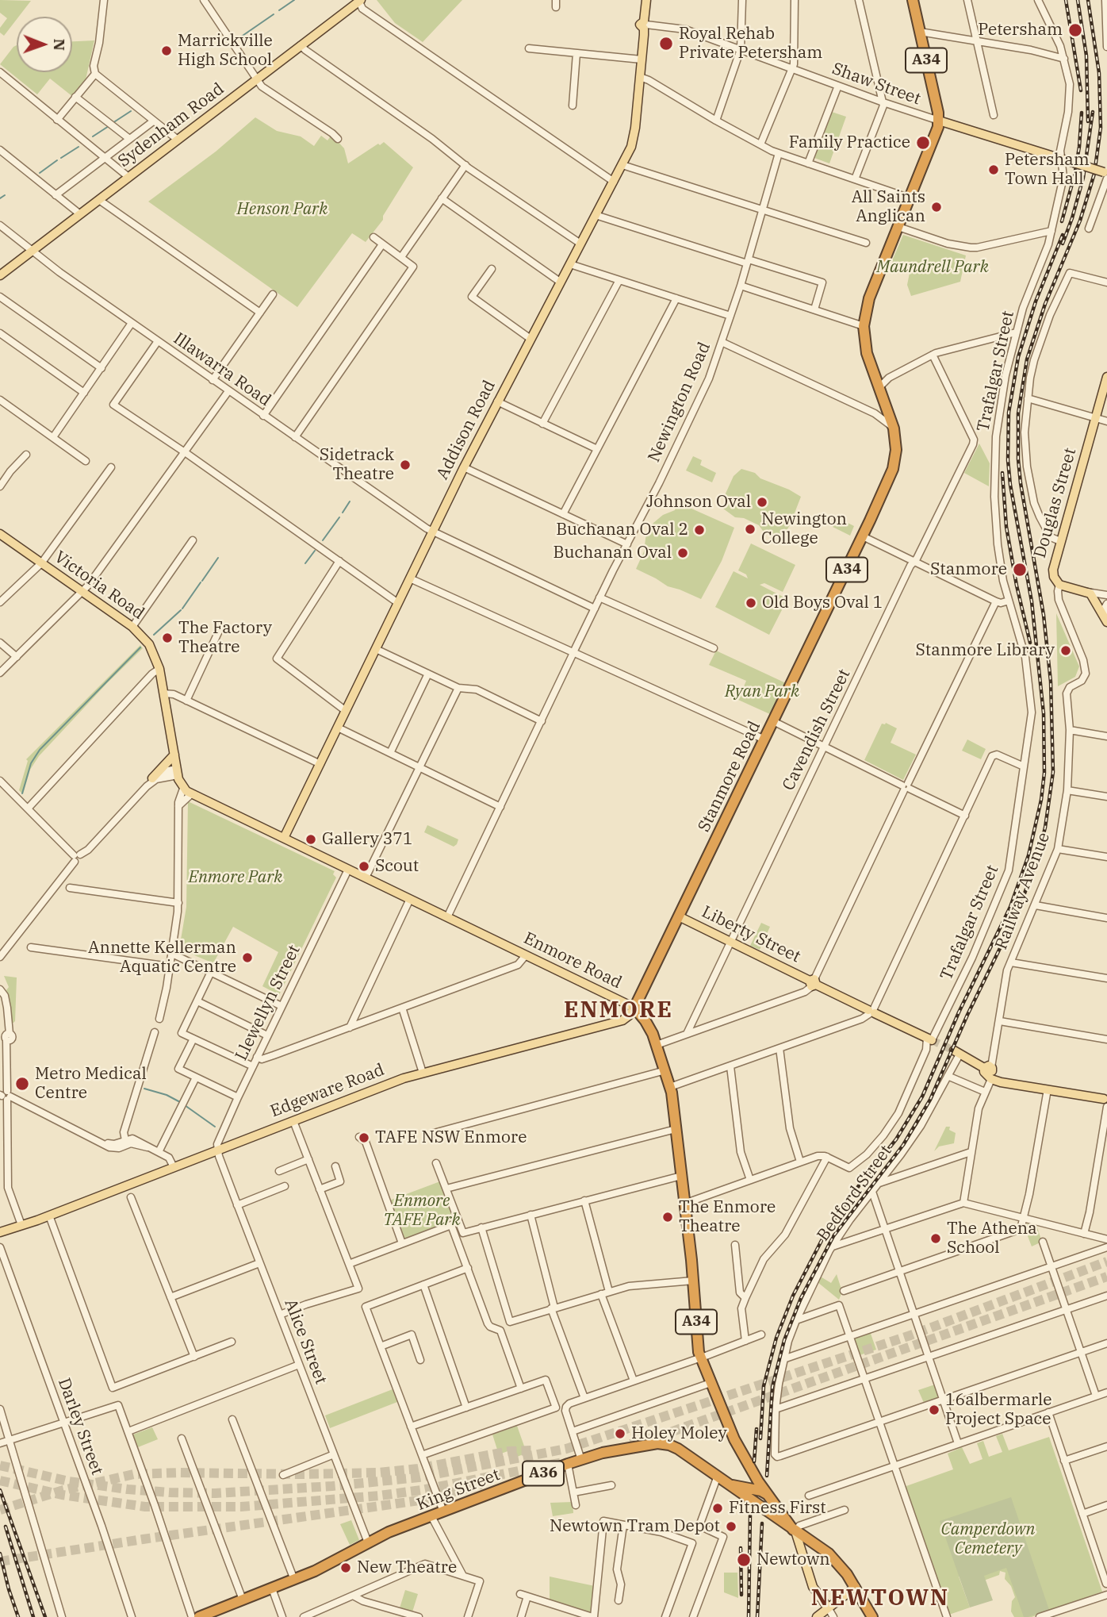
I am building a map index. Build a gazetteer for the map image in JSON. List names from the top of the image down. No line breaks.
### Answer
{"streets":{"highway":["A34","Stanmore Road","Enmore Road","A36","King Street"],"main road":["Sydenham Road","Addison Road","Douglas Street","Victoria Road","Liberty Street","Edgeware Road"],"street":["Shaw Street","Illawarra Road","Trafalgar Street","Newington Road","Cavendish Street","Railway Avenue","Llewellyn Street","Bedford Street","Alice Street","Darley Street"]},"crossings":[["A34","Shaw Street"],["A34","Stanmore Road"],["Shaw Street","Addison Road"],["Shaw Street","Stanmore Road"],["Sydenham Road","Illawarra Road"],["Illawarra Road","Newington Road"],["Illawarra Road","Addison Road"],["Trafalgar Street","Liberty Street"],["Newington Road","Enmore Road"],["Addison Road","Enmore Road"],["Douglas Street","Railway Avenue"],["Victoria Road","Enmore Road"],["Cavendish Street","Liberty Street"],["Stanmore Road","Liberty Street"],["Stanmore Road","Enmore Road"],["Enmore Road","Llewellyn Street"],["Enmore Road","Edgeware Road"],["Enmore Road","King Street"],["Llewellyn Street","Edgeware Road"],["Llewellyn Street","Alice Street"],["Edgeware Road","Alice Street"],["Alice Street","King Street"]],"districts":["ENMORE","NEWTOWN"],"parks":["Henson Park","Maundrell Park","Ryan Park","Enmore Park","Enmore TAFE Park","Camperdown Cemetery"],"places":["Petersham","Royal Rehab Private Petersham","Marrickville High School","Family Practice","Petersham Town Hall","All Saints Anglican","Sidetrack Theatre","Johnson Oval","Newington College","Buchanan Oval 2","Buchanan Oval","Stanmore","Old Boys Oval 1","The Factory Theatre","Stanmore Library","Gallery 371","Scout","Annette Kellerman Aquatic Centre","Metro Medical Centre","TAFE NSW Enmore","The Enmore Theatre","The Athena School","16albermarle Project Space","Holey Moley","Fitness First","Newtown Tram Depot","Newtown","New Theatre"],"north":"right"}
